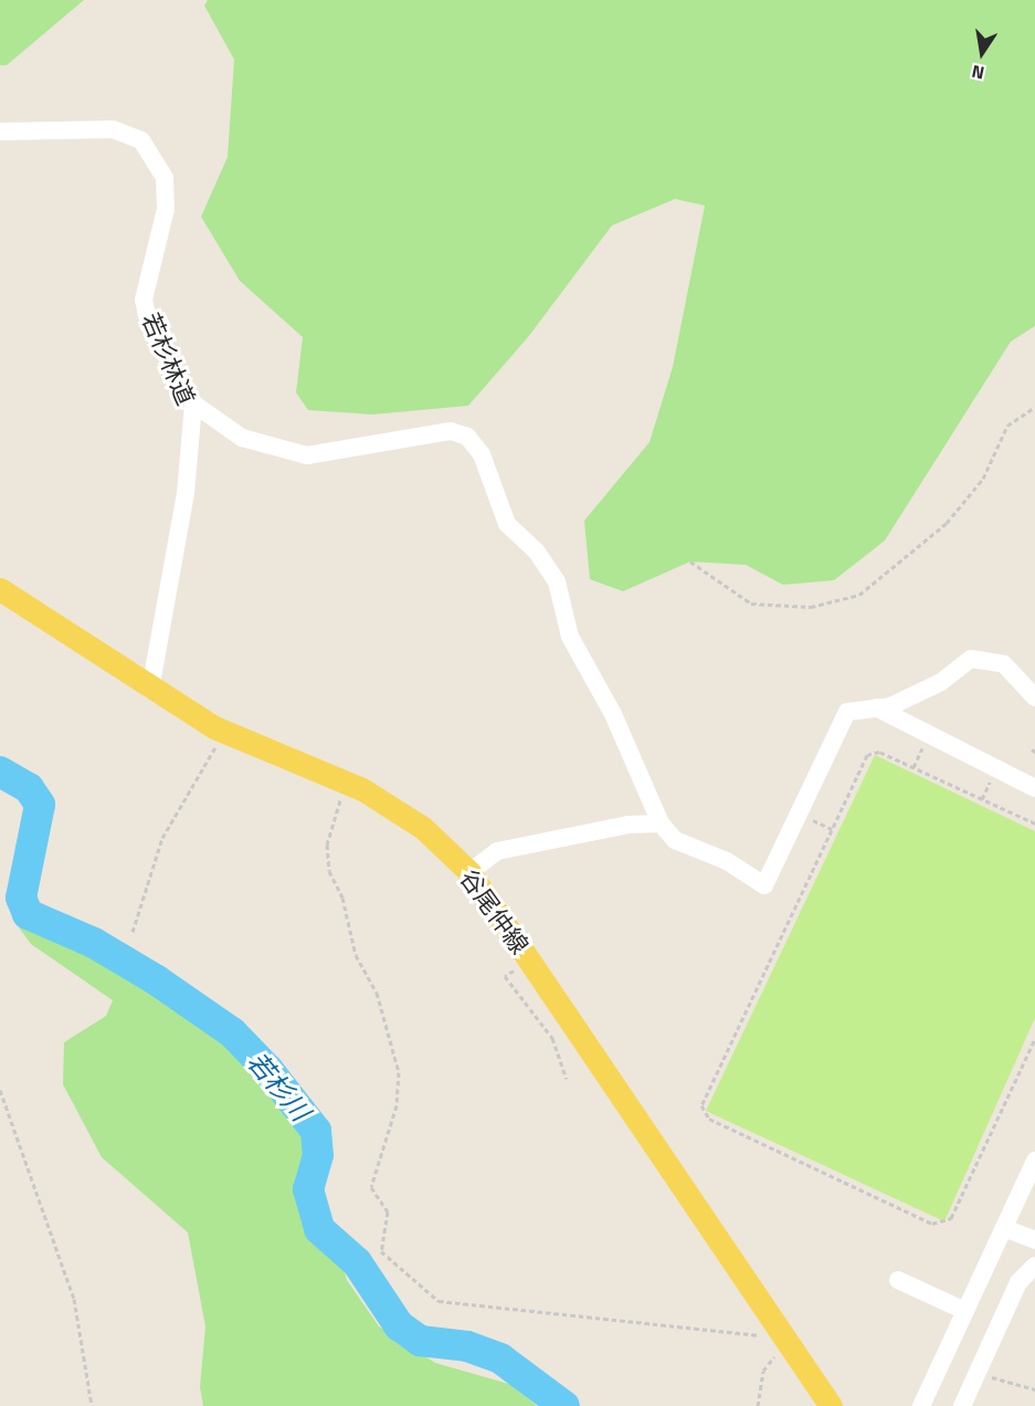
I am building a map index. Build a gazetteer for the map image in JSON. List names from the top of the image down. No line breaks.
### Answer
{"streets":{"main road":["谷尾仲線"],"street":["若杉林道"]},"crossings":[["若杉林道","谷尾仲線"]],"water":["若杉川"],"north":"bottom"}
